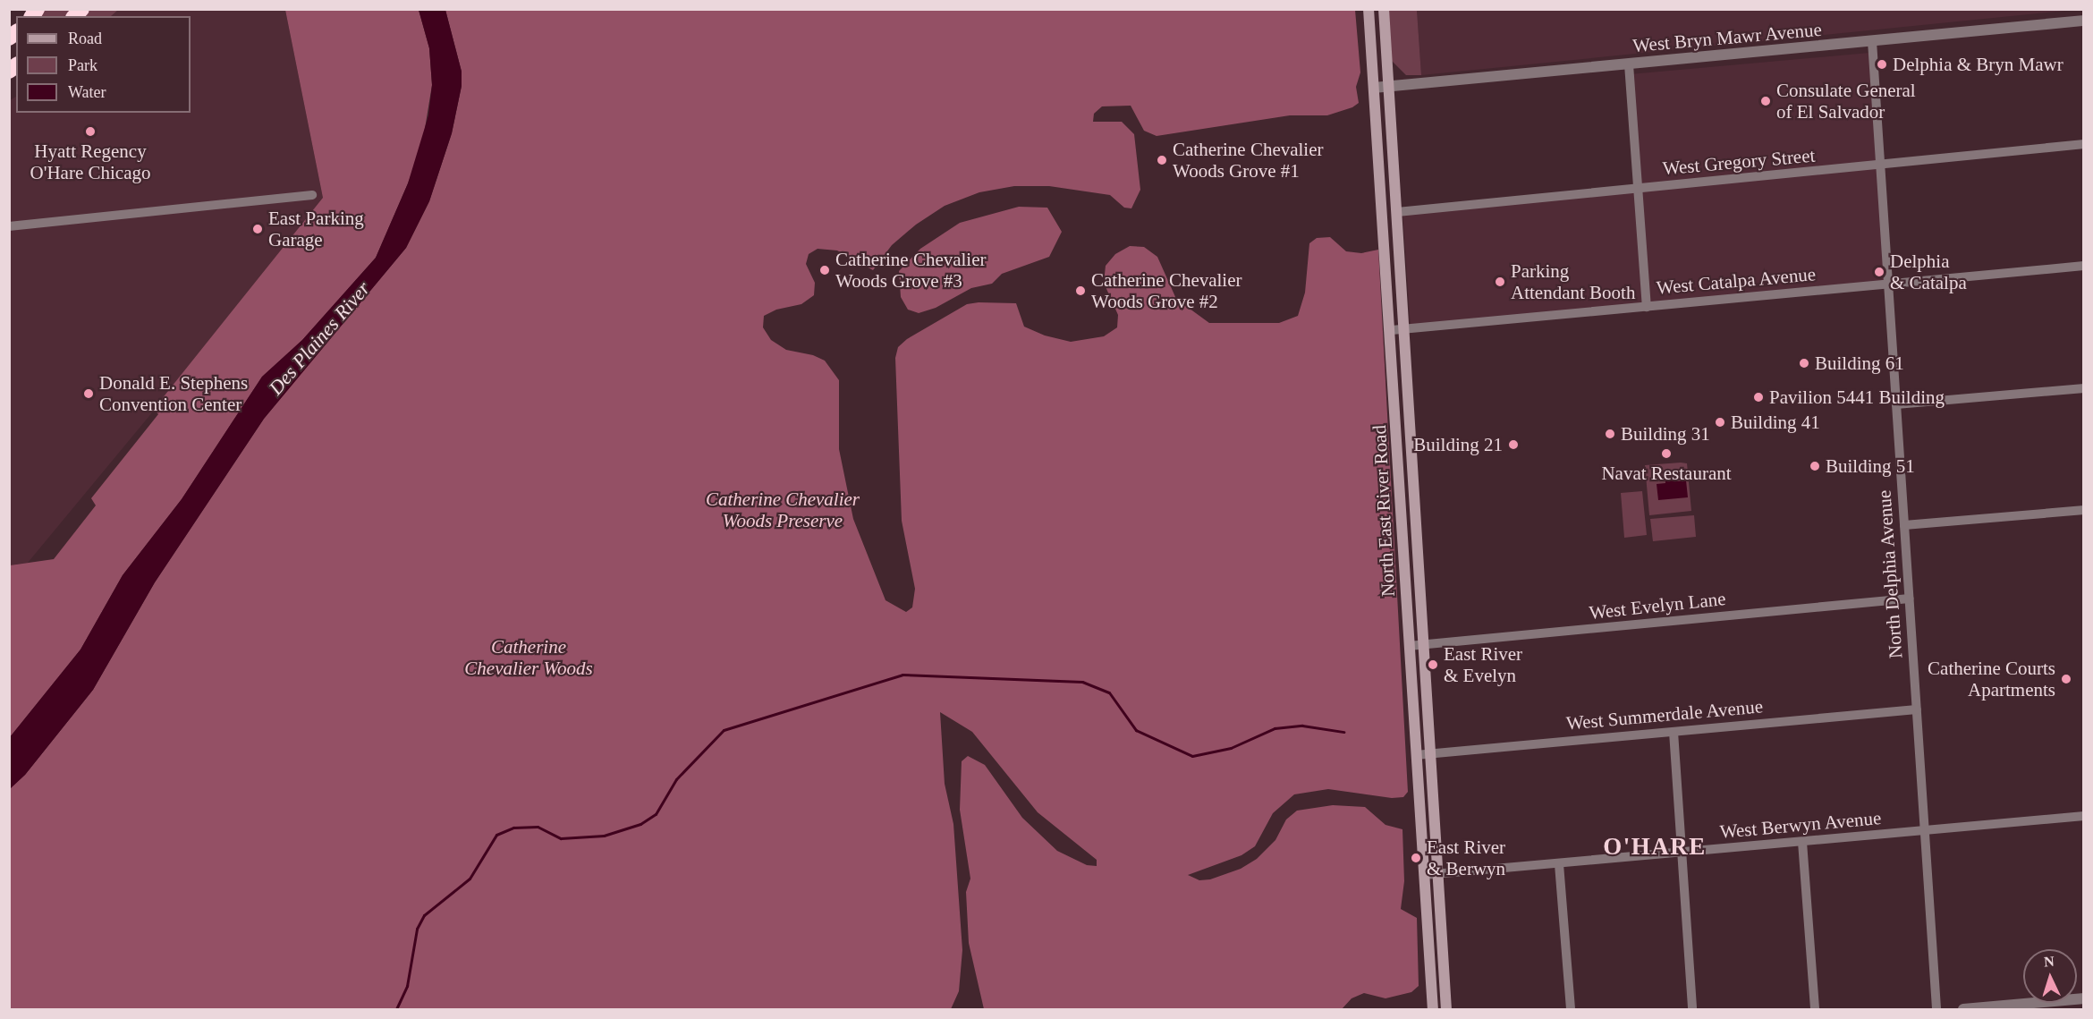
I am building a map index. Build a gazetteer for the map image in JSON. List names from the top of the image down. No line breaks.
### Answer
{"streets":{"main road":["North East River Road"],"street":["West Bryn Mawr Avenue","West Gregory Street","West Catalpa Avenue","North Delphia Avenue","West Evelyn Lane","West Summerdale Avenue","West Berwyn Avenue"]},"crossings":[["West Bryn Mawr Avenue","North East River Road"],["West Bryn Mawr Avenue","North Delphia Avenue"],["West Gregory Street","North East River Road"],["West Gregory Street","North Delphia Avenue"],["West Catalpa Avenue","North East River Road"],["West Catalpa Avenue","North Delphia Avenue"],["North East River Road","West Evelyn Lane"],["North East River Road","West Summerdale Avenue"],["North East River Road","West Berwyn Avenue"],["North Delphia Avenue","West Evelyn Lane"],["North Delphia Avenue","West Summerdale Avenue"],["North Delphia Avenue","West Berwyn Avenue"]],"districts":["O'HARE"],"water":["Des Plaines River"],"parks":["Catherine Chevalier Woods Preserve","Catherine Chevalier Woods"],"places":["Delphia & Bryn Mawr","Consulate General of El Salvador","Hyatt Regency O'Hare Chicago","Catherine Chevalier Woods Grove #1","East Parking Garage","Catherine Chevalier Woods Grove #3","Delphia & Catalpa","Parking Attendant Booth","Catherine Chevalier Woods Grove #2","Building 61","Donald E. Stephens Convention Center","Pavilion 5441 Building","Building 41","Building 31","Building 21","Navat Restaurant","Building 51","East River & Evelyn","Catherine Courts Apartments","East River & Berwyn"],"legend":["Road","Park","Water"],"north":"top"}
